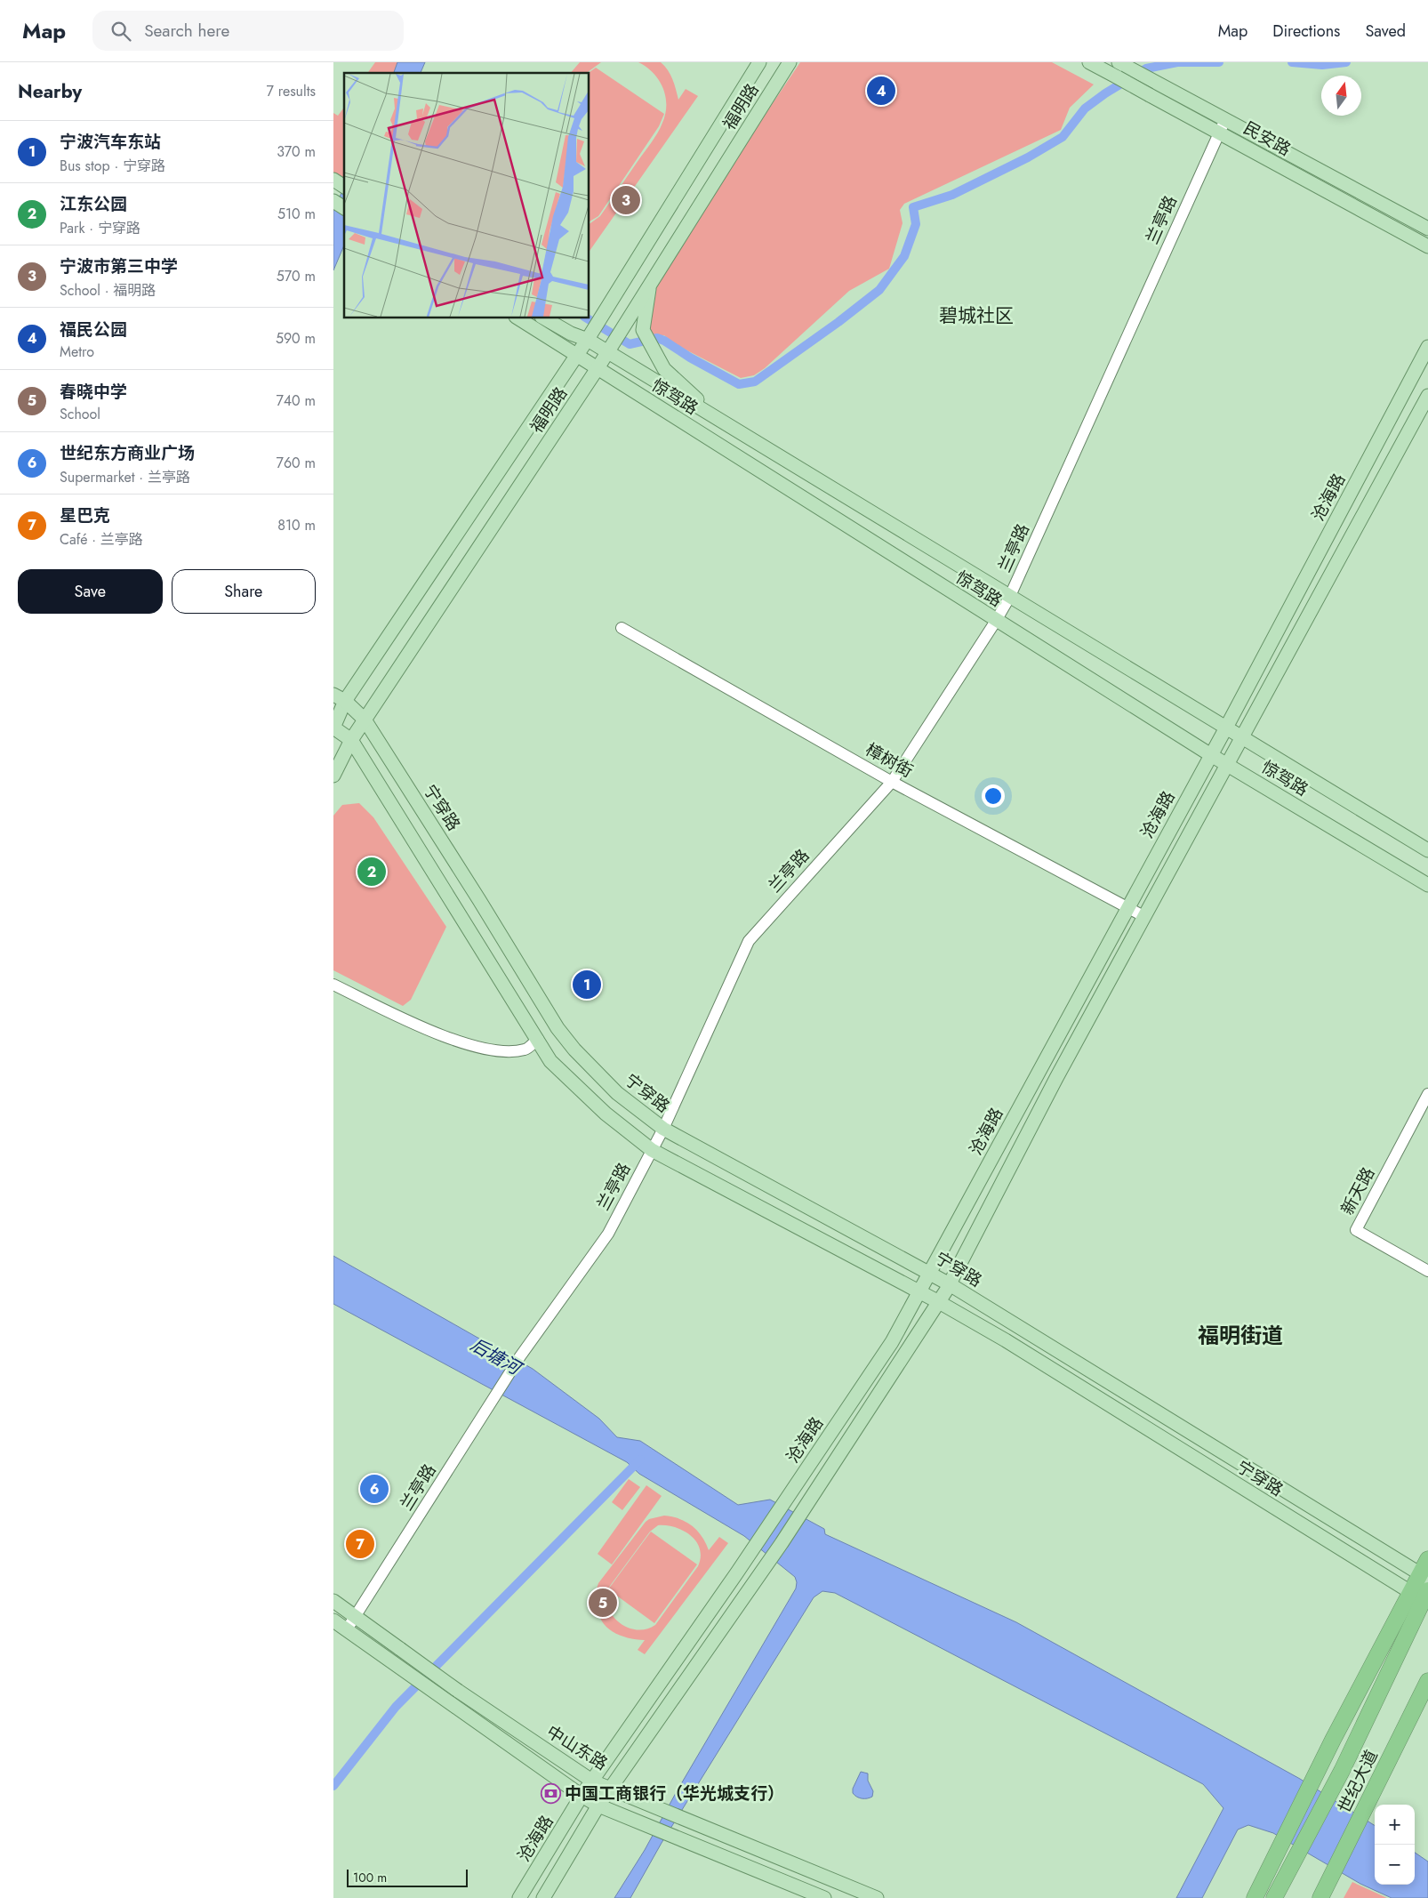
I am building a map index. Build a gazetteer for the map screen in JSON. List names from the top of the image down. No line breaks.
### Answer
{"streets":{"highway":["世纪大道"],"main road":["福明路","民安路","惊驾路","沧海路","宁穿路","中山东路"],"street":["兰亭路","樟树街","新天路"]},"crossings":[["福明路","惊驾路"],["福明路","宁穿路"],["民安路","兰亭路"],["兰亭路","惊驾路"],["兰亭路","樟树街"],["兰亭路","宁穿路"],["兰亭路","中山东路"],["惊驾路","沧海路"],["沧海路","樟树街"],["沧海路","宁穿路"],["沧海路","中山东路"],["宁穿路","世纪大道"]],"districts":["碧城社区","福明街道"],"water":["后塘河"],"places":{"bank":["中国工商银行（华光城支行）"]},"scale_bar":"100 m","north":"top","page":{"header":"Map","search":"Search here","nav":["Map","Directions","Saved"],"heading":["Nearby","7 results"],"pins":["4","3","2","1","6","7","5"],"list":[{"mark":"1","name":"宁波汽车东站","note":"Bus stop · 宁穿路","value":"370 m"},{"mark":"2","name":"江东公园","note":"Park · 宁穿路","value":"510 m"},{"mark":"3","name":"宁波市第三中学","note":"School · 福明路","value":"570 m"},{"mark":"4","name":"福民公园","note":"Metro","value":"590 m"},{"mark":"5","name":"春晓中学","note":"School","value":"740 m"},{"mark":"6","name":"世纪东方商业广场","note":"Supermarket · 兰亭路","value":"760 m"},{"mark":"7","name":"星巴克","note":"Café · 兰亭路","value":"810 m"}],"buttons":["Save","Share"],"map_buttons":["+","−"],"scale":"100 m"}}
